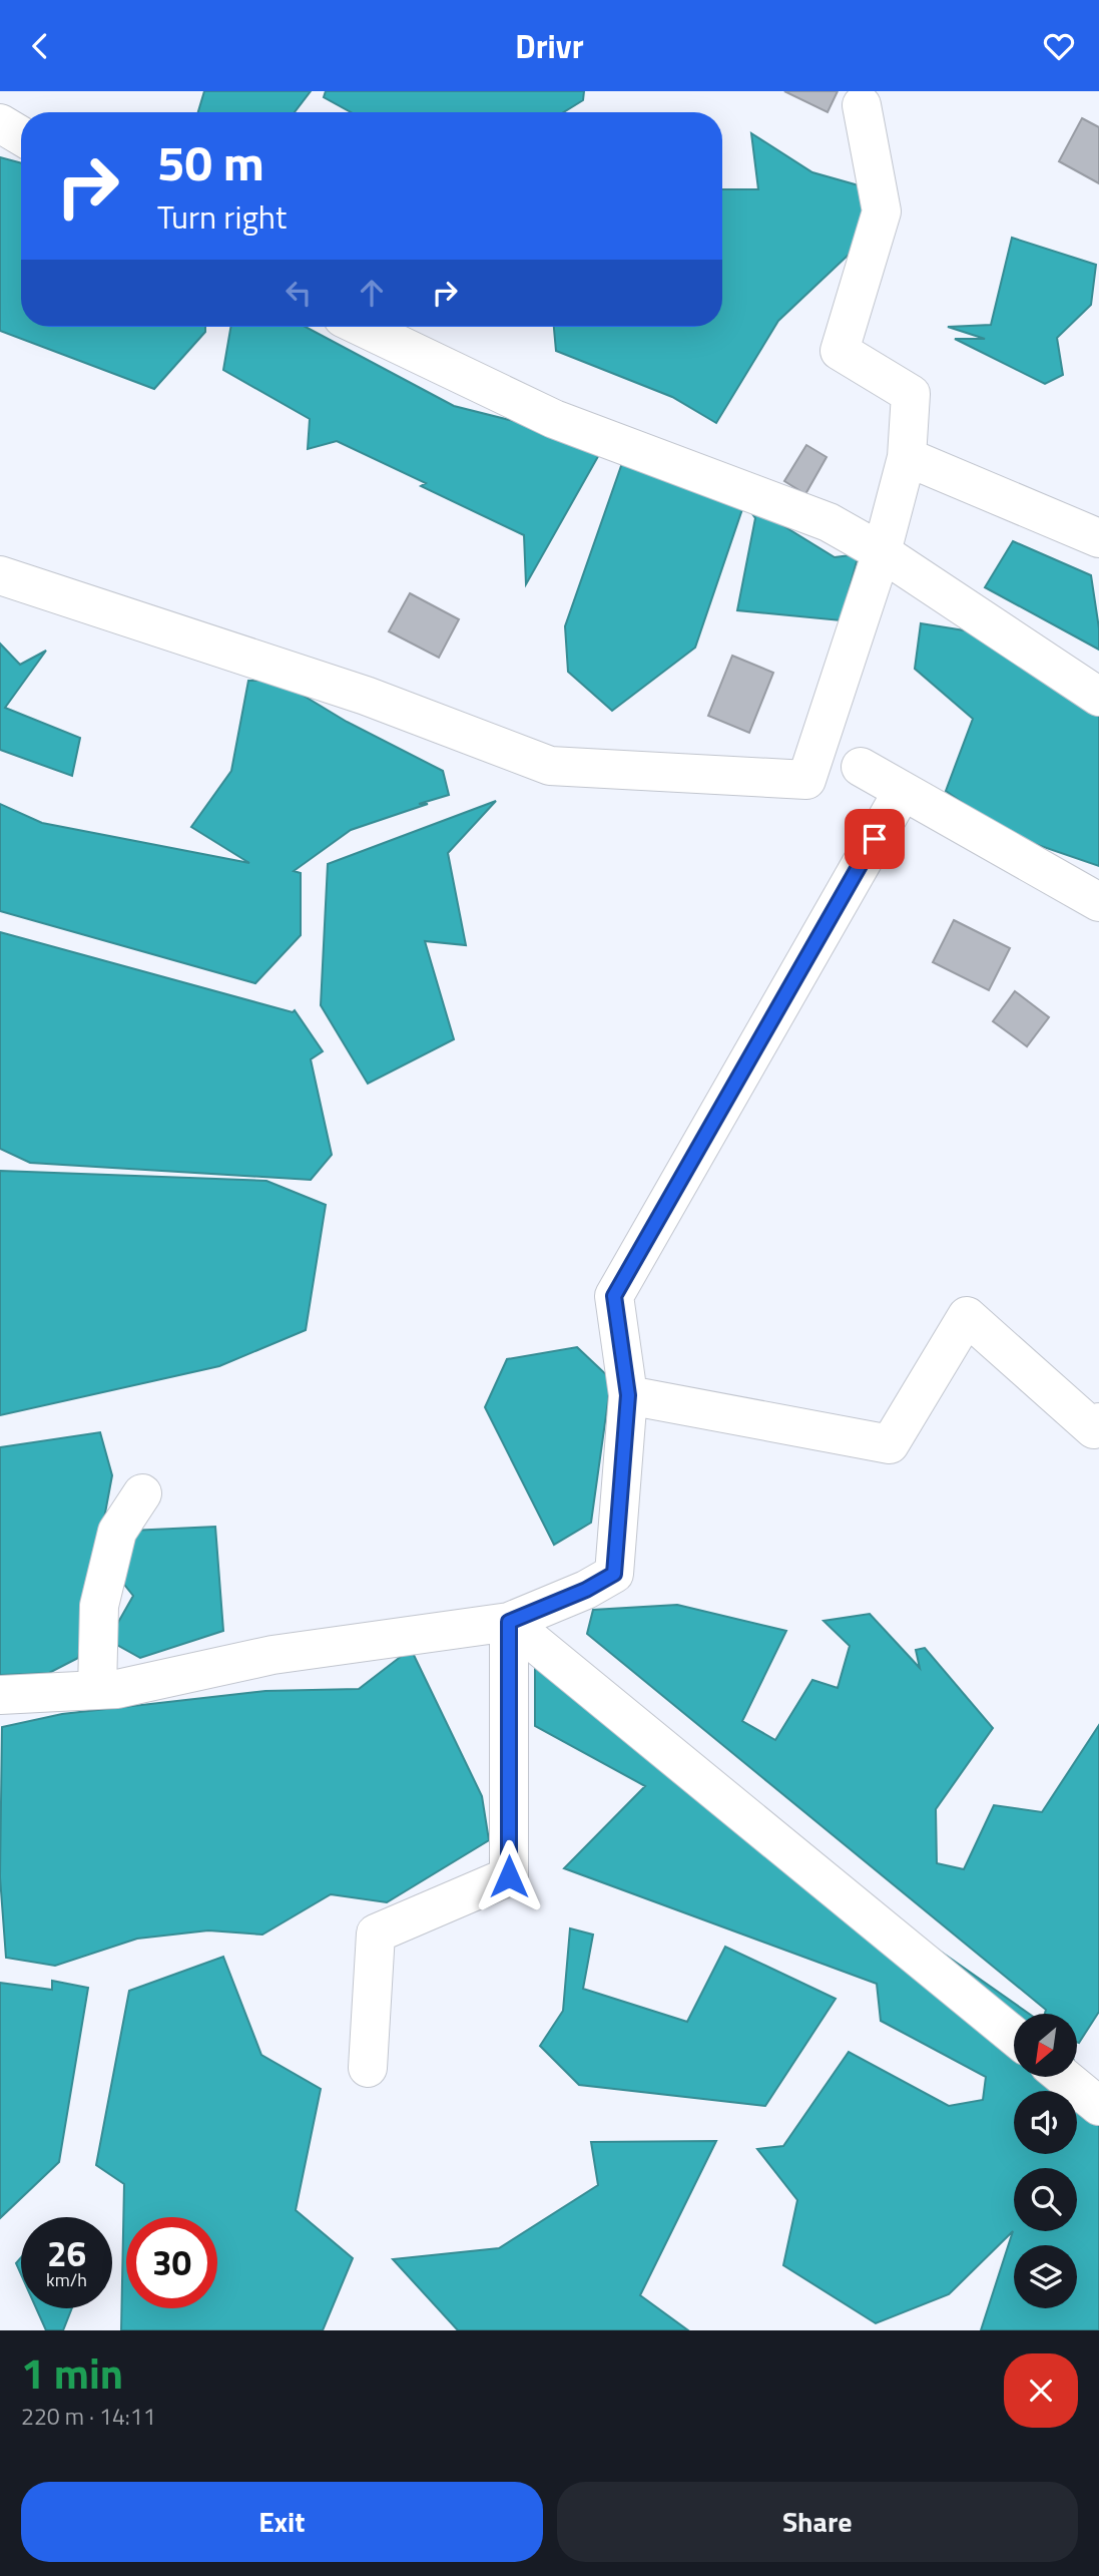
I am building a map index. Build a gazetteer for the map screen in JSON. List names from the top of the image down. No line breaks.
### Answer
{"north":"bottom left","page":{"header":"Drivr","turn":["50 m","Turn right"],"speed":"26 km/h","limit":"30","heading":["1 min","220 m · 14:11"],"buttons":["Exit","Share"]}}
